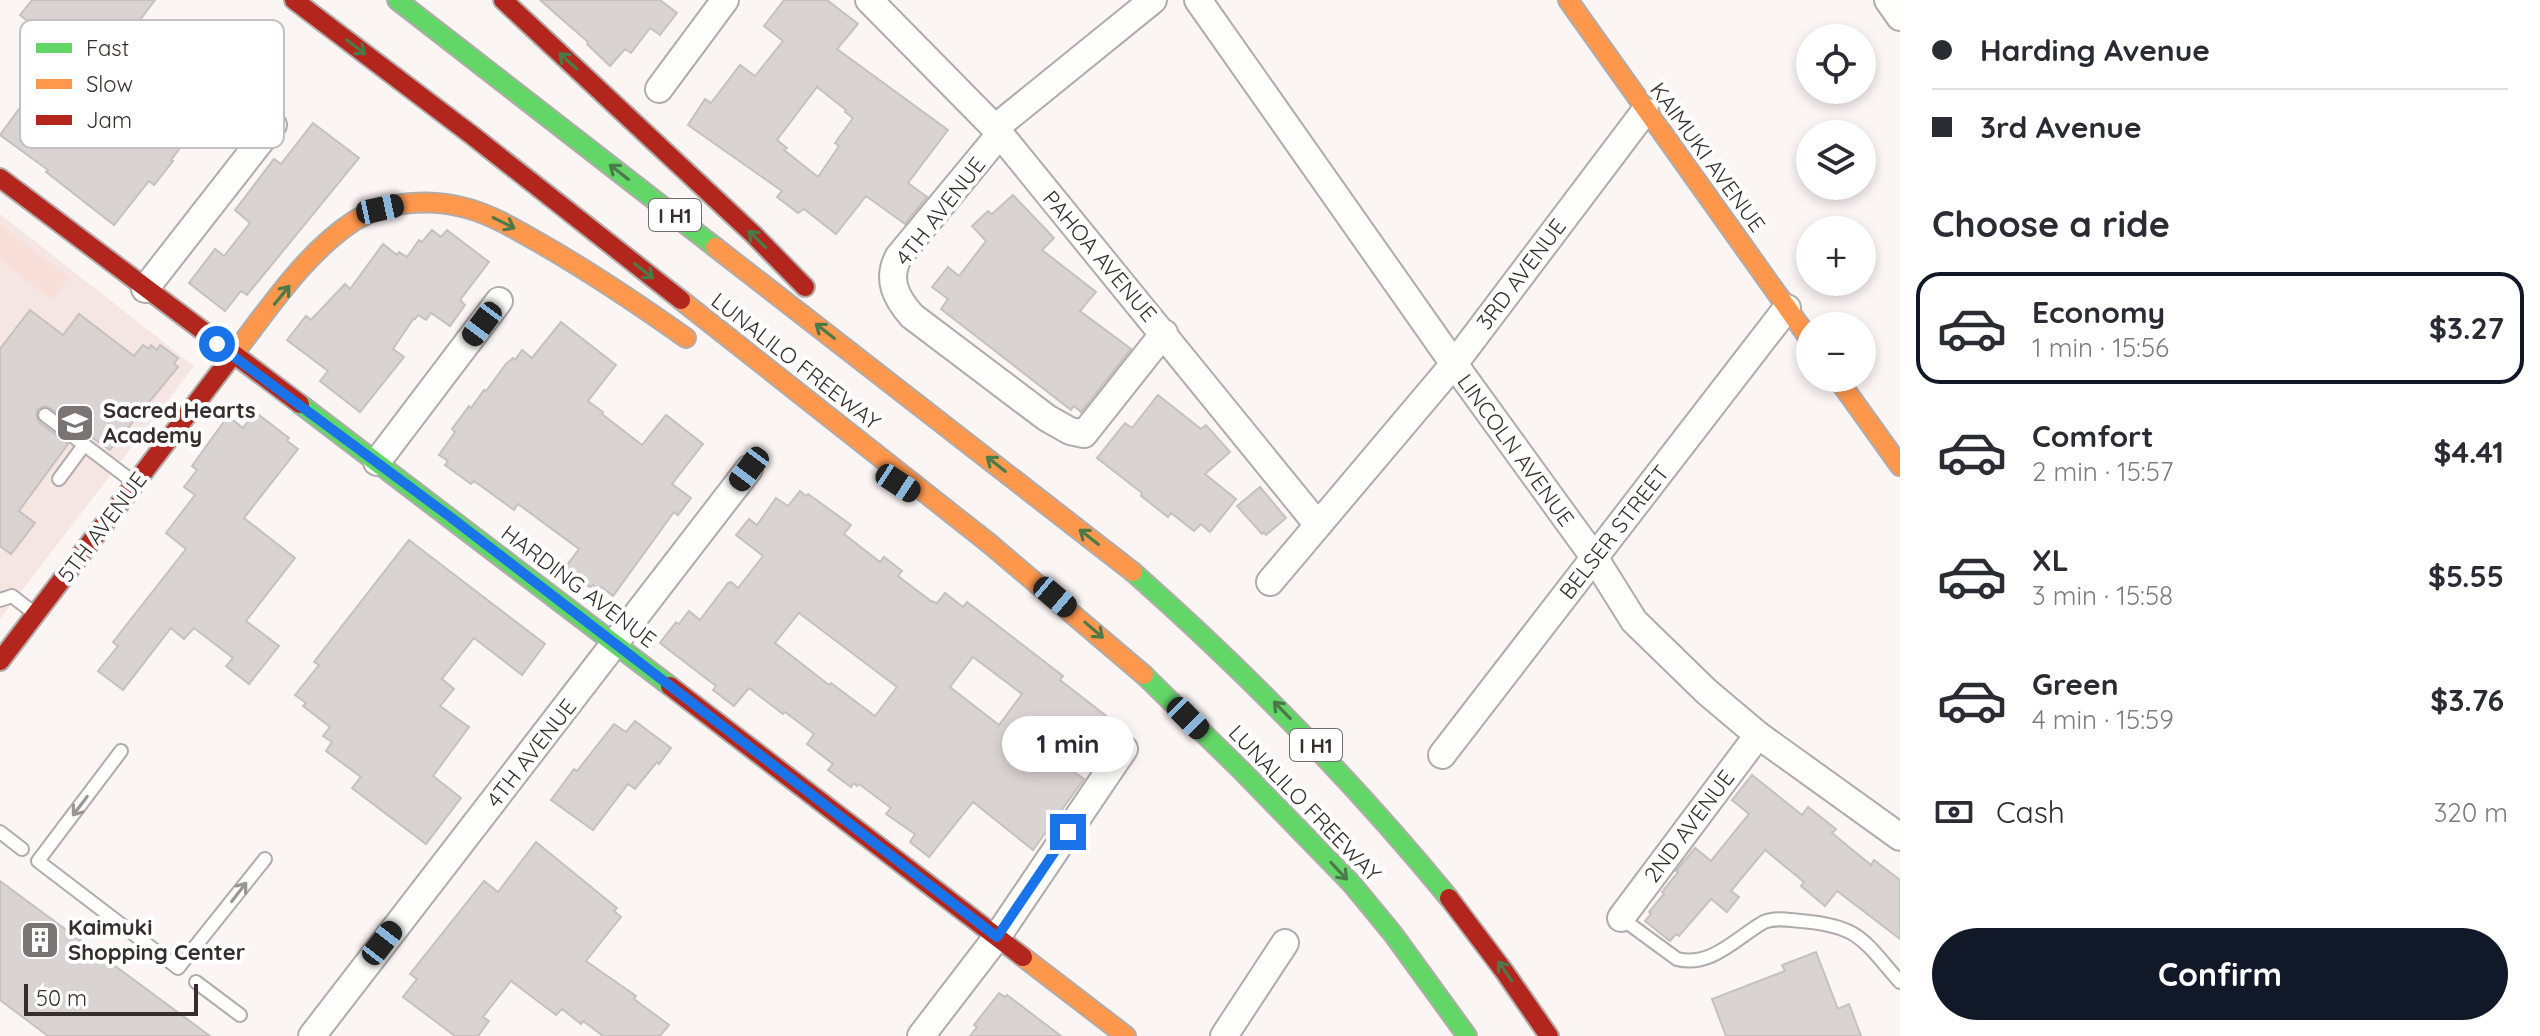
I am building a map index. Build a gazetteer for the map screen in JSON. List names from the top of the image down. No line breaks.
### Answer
{"streets":{"main road":["KAIMUKI AVENUE","I H1","LUNALILO FREEWAY","5TH AVENUE","HARDING AVENUE"],"street":["4TH AVENUE","PAHOA AVENUE","3RD AVENUE","LINCOLN AVENUE","BELSER STREET","2ND AVENUE"]},"crossings":[["KAIMUKI AVENUE","3RD AVENUE"],["KAIMUKI AVENUE","BELSER STREET"],["4TH AVENUE","PAHOA AVENUE"],["4TH AVENUE","HARDING AVENUE"],["PAHOA AVENUE","3RD AVENUE"],["3RD AVENUE","LINCOLN AVENUE"],["LINCOLN AVENUE","BELSER STREET"],["LINCOLN AVENUE","2ND AVENUE"],["5TH AVENUE","HARDING AVENUE"]],"one_way":["5TH AVENUE"],"places":{"school or university":["Sacred Hearts Academy"],"building":["Kaimuki Shopping Center"]},"legend":["Fast","Slow","Jam"],"scale_bar":"50 m","page":{"banner":["Harding Avenue","3rd Avenue"],"map_buttons":["+","−"],"heading":"Choose a ride","list":[{"name":"Economy","note":"1 min · 15:56","value":"$3.27"},{"name":"Comfort","note":"2 min · 15:57","value":"$4.41"},{"name":"XL","note":"3 min · 15:58","value":"$5.55"},{"name":"Green","note":"4 min · 15:59","value":"$3.76"}],"bubble":"1 min","pay":["Cash","320 m"],"buttons":"Confirm","scale":"50 m"}}
